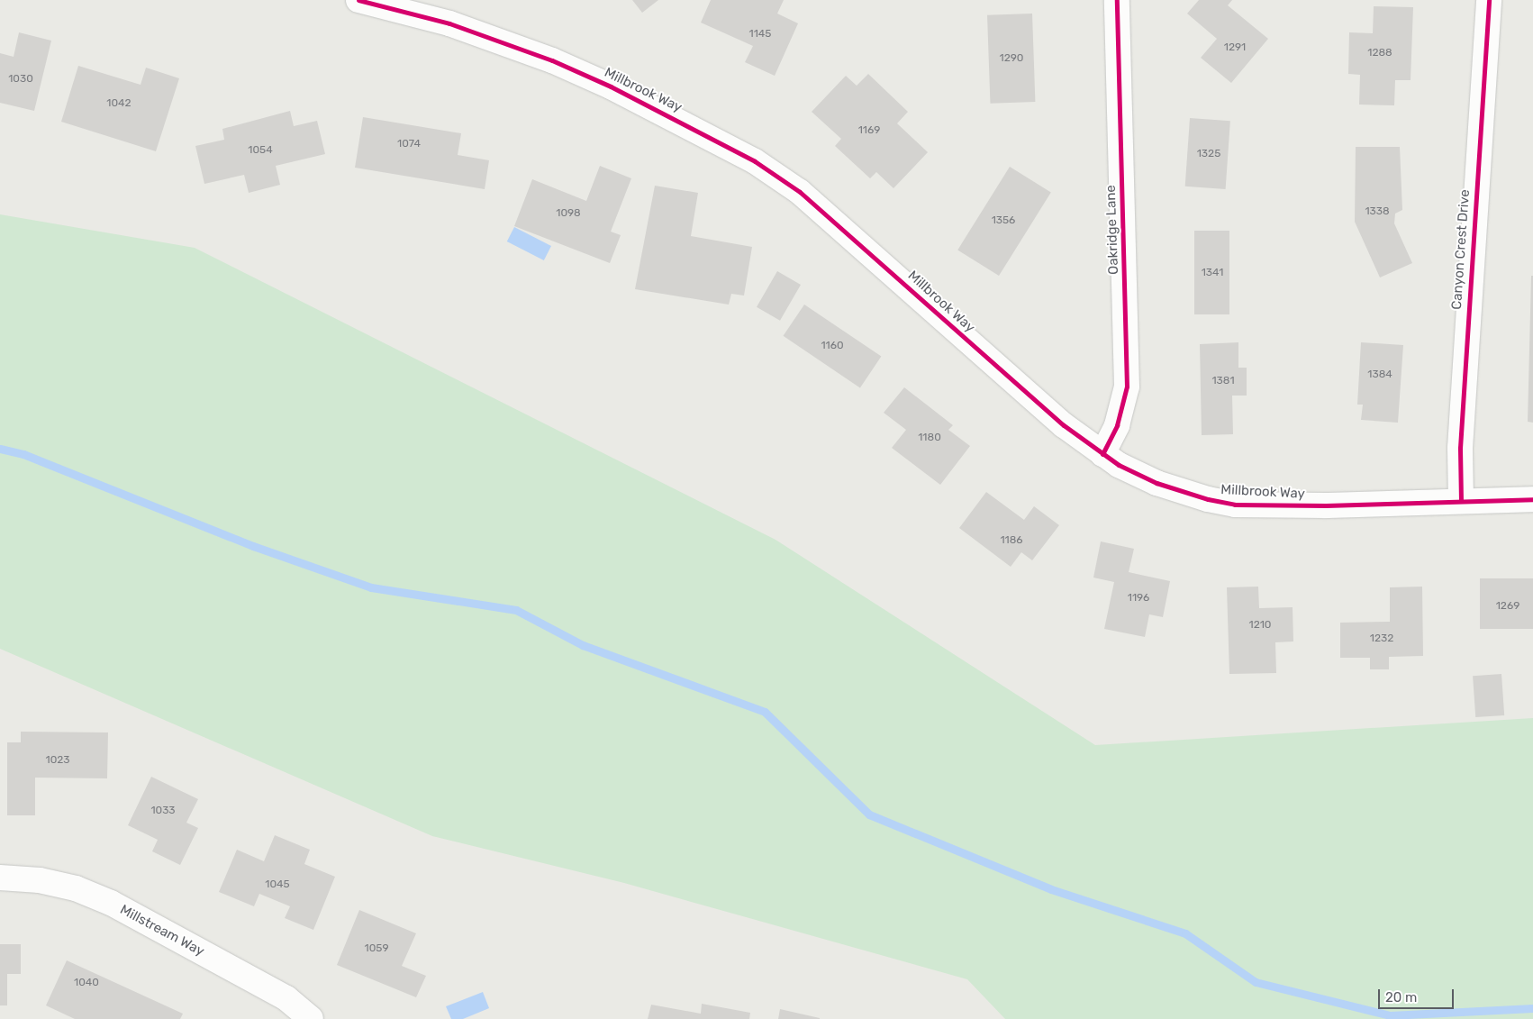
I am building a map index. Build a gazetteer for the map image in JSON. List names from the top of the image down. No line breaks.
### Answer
{"streets":{"street":["Millbrook Way","Oakridge Lane","Canyon Crest Drive","Millstream Way"]},"crossings":[["Millbrook Way","Oakridge Lane"],["Millbrook Way","Canyon Crest Drive"]],"house_numbers":["1145","1291","1288","1290","1030","1042","1169","1074","1054","1325","1338","1098","1356","1341","1160","1384","1381","1180","1186","1196","1269","1210","1232","1023","1033","1045","1059","1040"],"scale_bar":"20 m"}
